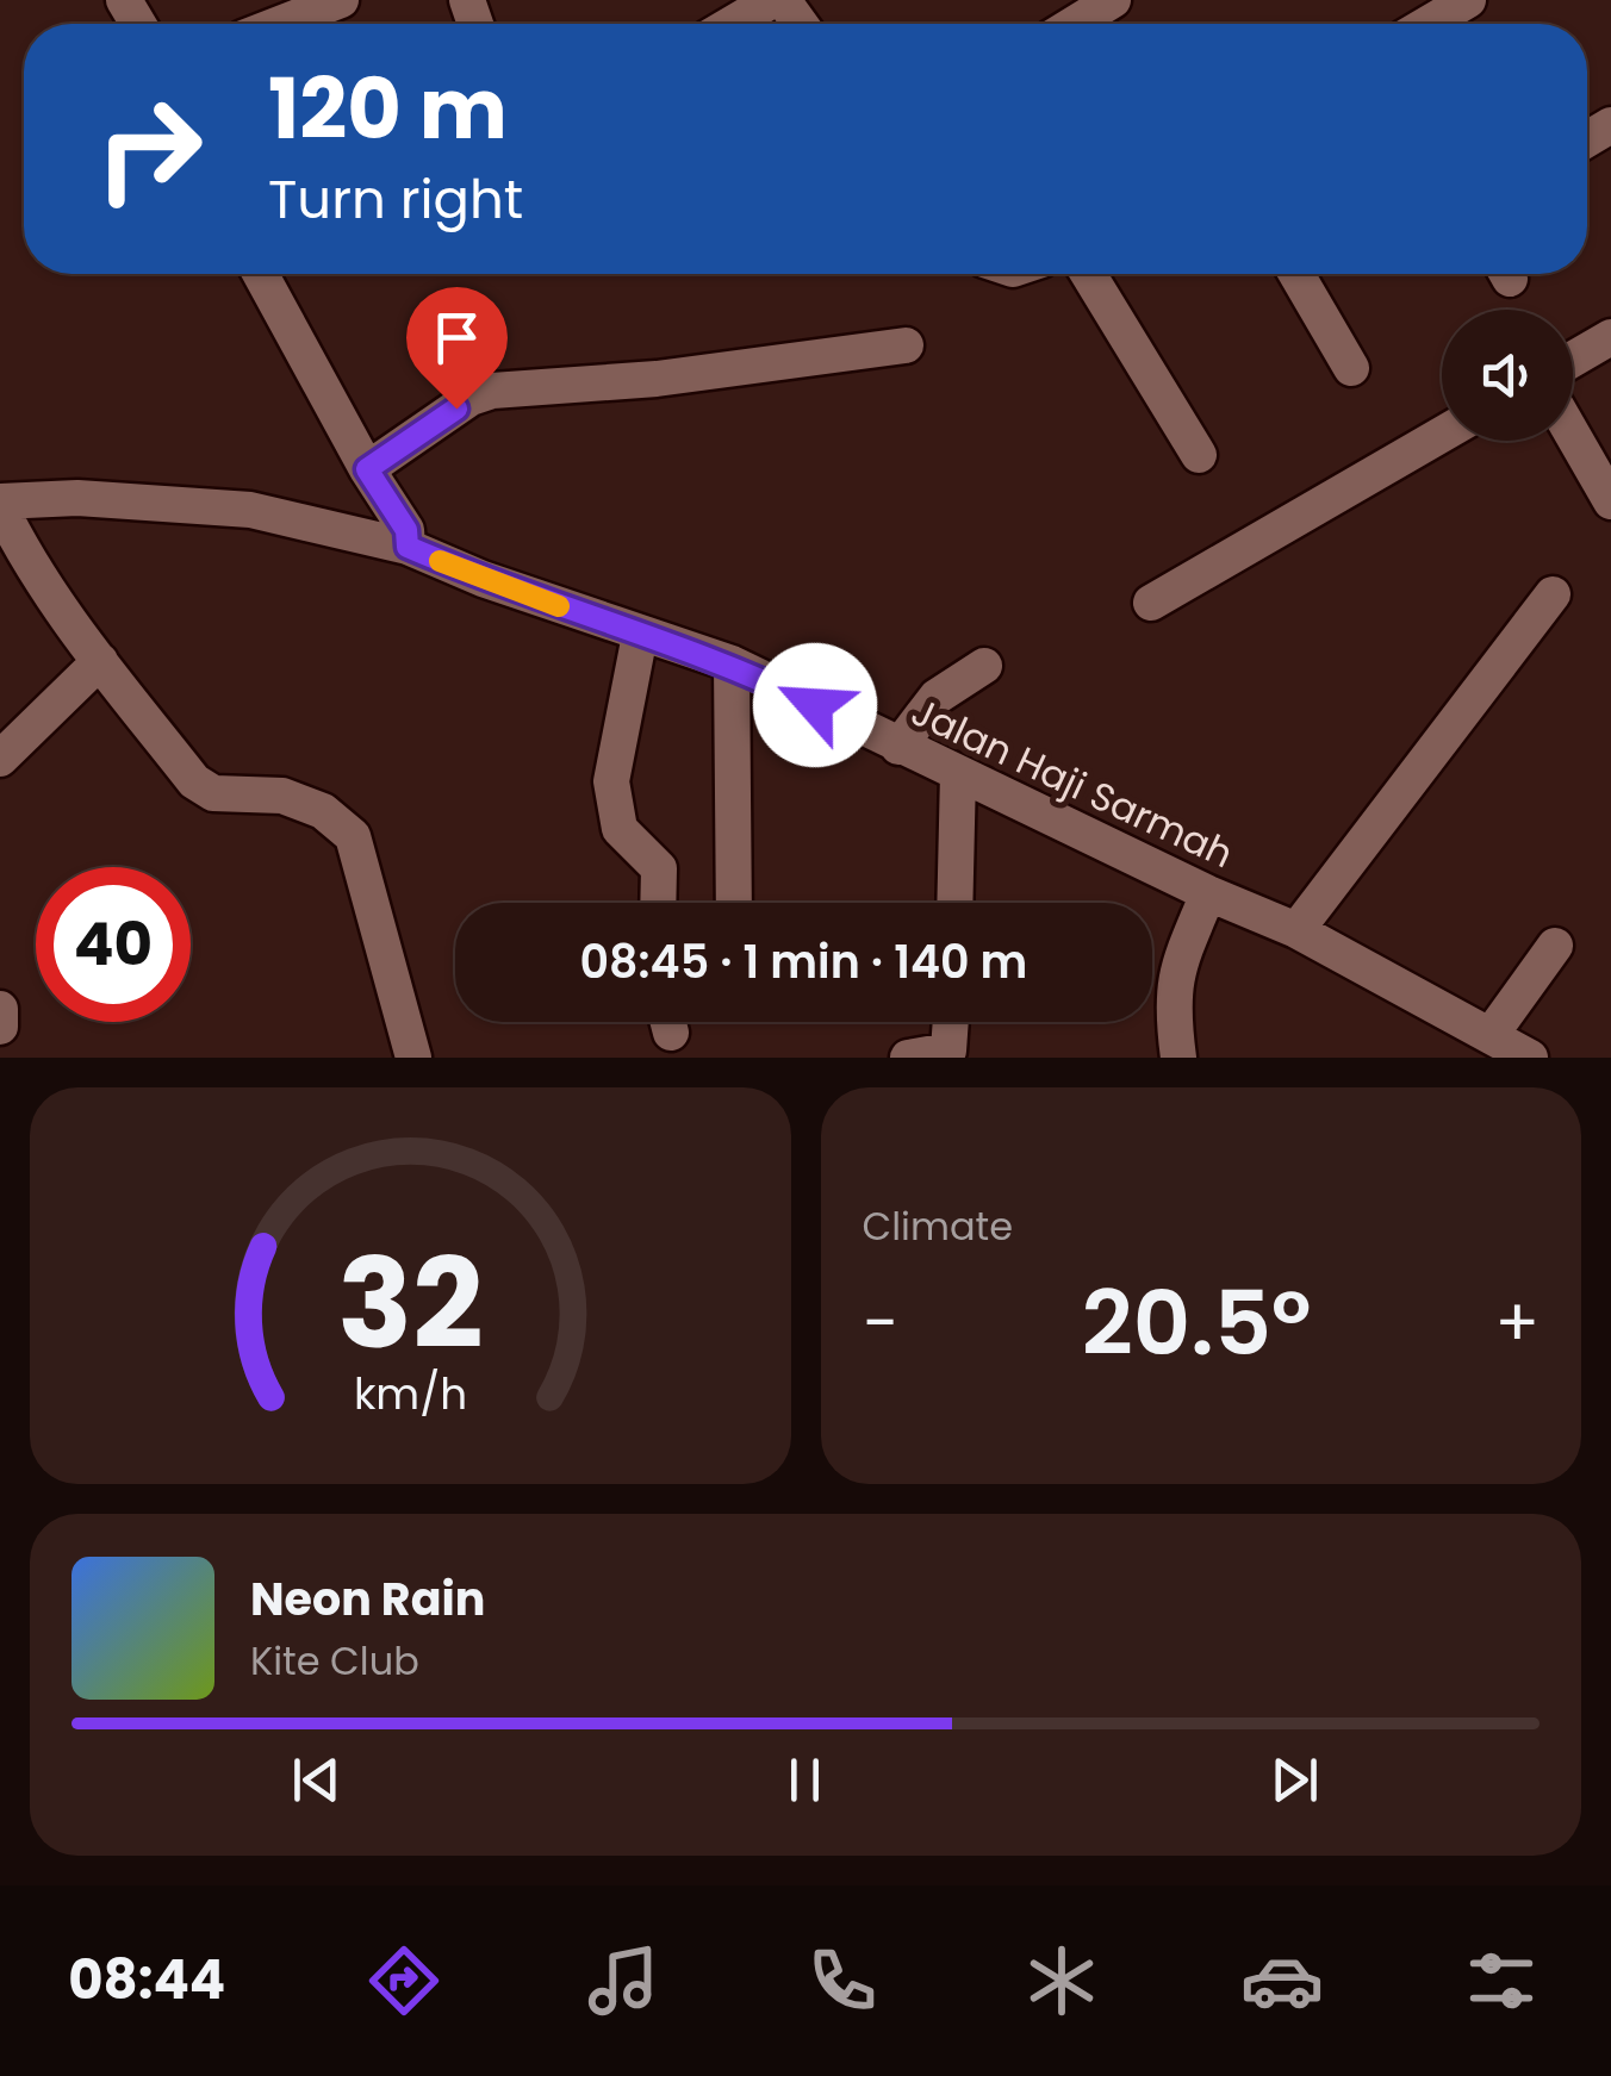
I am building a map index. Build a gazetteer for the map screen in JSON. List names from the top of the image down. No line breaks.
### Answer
{"streets":{"street":["Jalan Haji Sarmah"]},"page":{"turn":["120 m","Turn right"],"limit":"40","trip":"08:45 · 1 min · 140 m","tile":"Climate","heat":["−","20.5°","+"],"song":["Neon Rain","Kite Club"],"tabs":"08:44","gauge":["32","km/h"]}}
